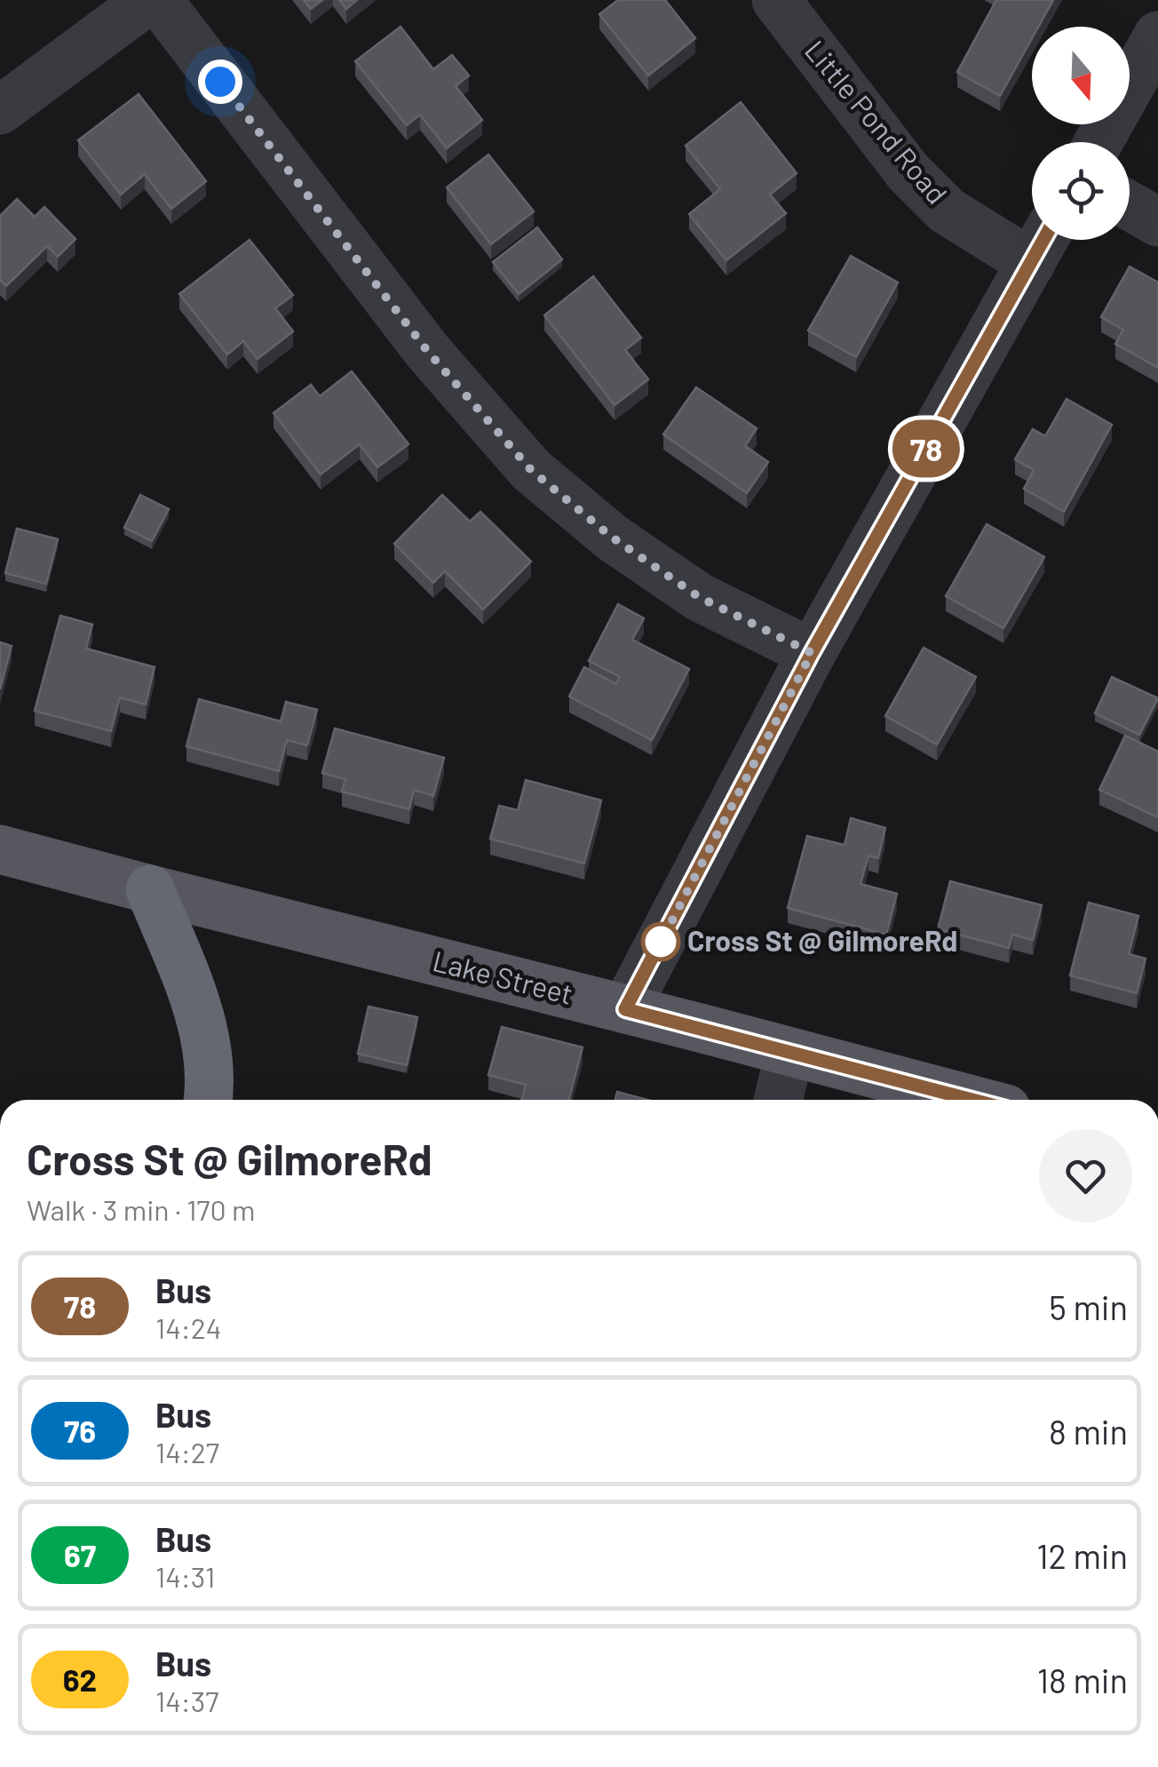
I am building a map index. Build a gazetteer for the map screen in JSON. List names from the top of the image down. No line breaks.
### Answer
{"streets":{"main road":["Lake Street"],"street":["Little Pond Road"]},"places":["Cross St @ GilmoreRd"],"lines":["bus line 78"],"north":"bottom","page":{"on_map":"78","heading":["Cross St @ GilmoreRd","Walk · 3 min · 170 m"],"list":[{"mark":"78","name":"Bus","note":"14:24","value":"5 min"},{"mark":"76","name":"Bus","note":"14:27","value":"8 min"},{"mark":"67","name":"Bus","note":"14:31","value":"12 min"},{"mark":"62","name":"Bus","note":"14:37","value":"18 min"}]}}
